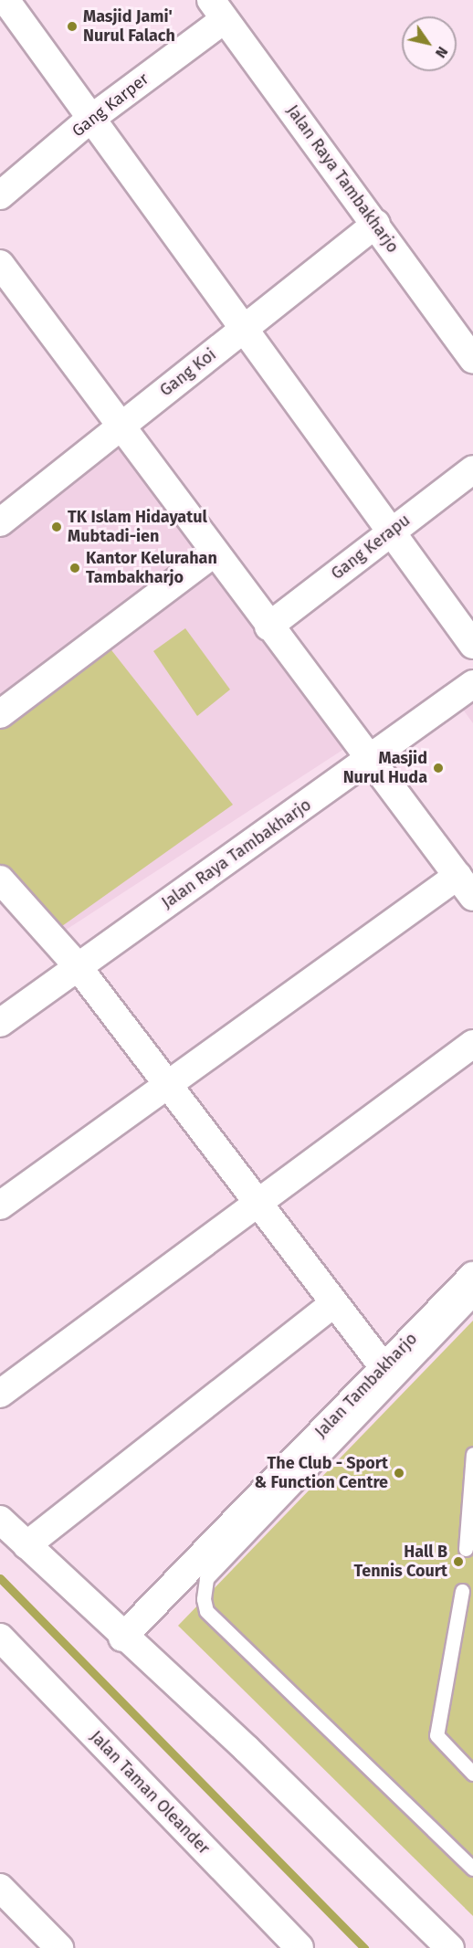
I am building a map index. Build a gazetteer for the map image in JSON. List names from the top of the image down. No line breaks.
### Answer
{"streets":{"street":["Gang Karper","Jalan Raya Tambakharjo","Gang Koi","Gang Kerapu","Jalan Tambakharjo","Jalan Taman Oleander"]},"crossings":[["Gang Karper","Jalan Raya Tambakharjo"],["Jalan Raya Tambakharjo","Gang Koi"]],"places":["Masjid Jami' Nurul Falach","TK Islam Hidayatul Mubtadi-ien","Kantor Kelurahan Tambakharjo","Masjid Nurul Huda","The Club - Sport & Function Centre","Hall B Tennis Court"],"north":"bottom right"}
